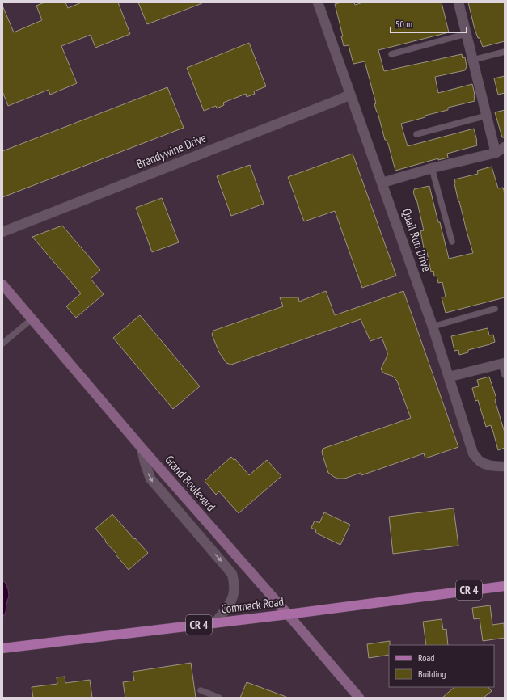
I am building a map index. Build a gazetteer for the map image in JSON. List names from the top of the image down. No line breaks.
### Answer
{"streets":{"main road":["CR 4","Commack Road"],"street":["Brandywine Drive","Quail Run Drive","Grand Boulevard"]},"crossings":[["Brandywine Drive","Quail Run Drive"],["Grand Boulevard","Commack Road"]],"legend":["Road","Building"],"scale_bar":"50 m"}
